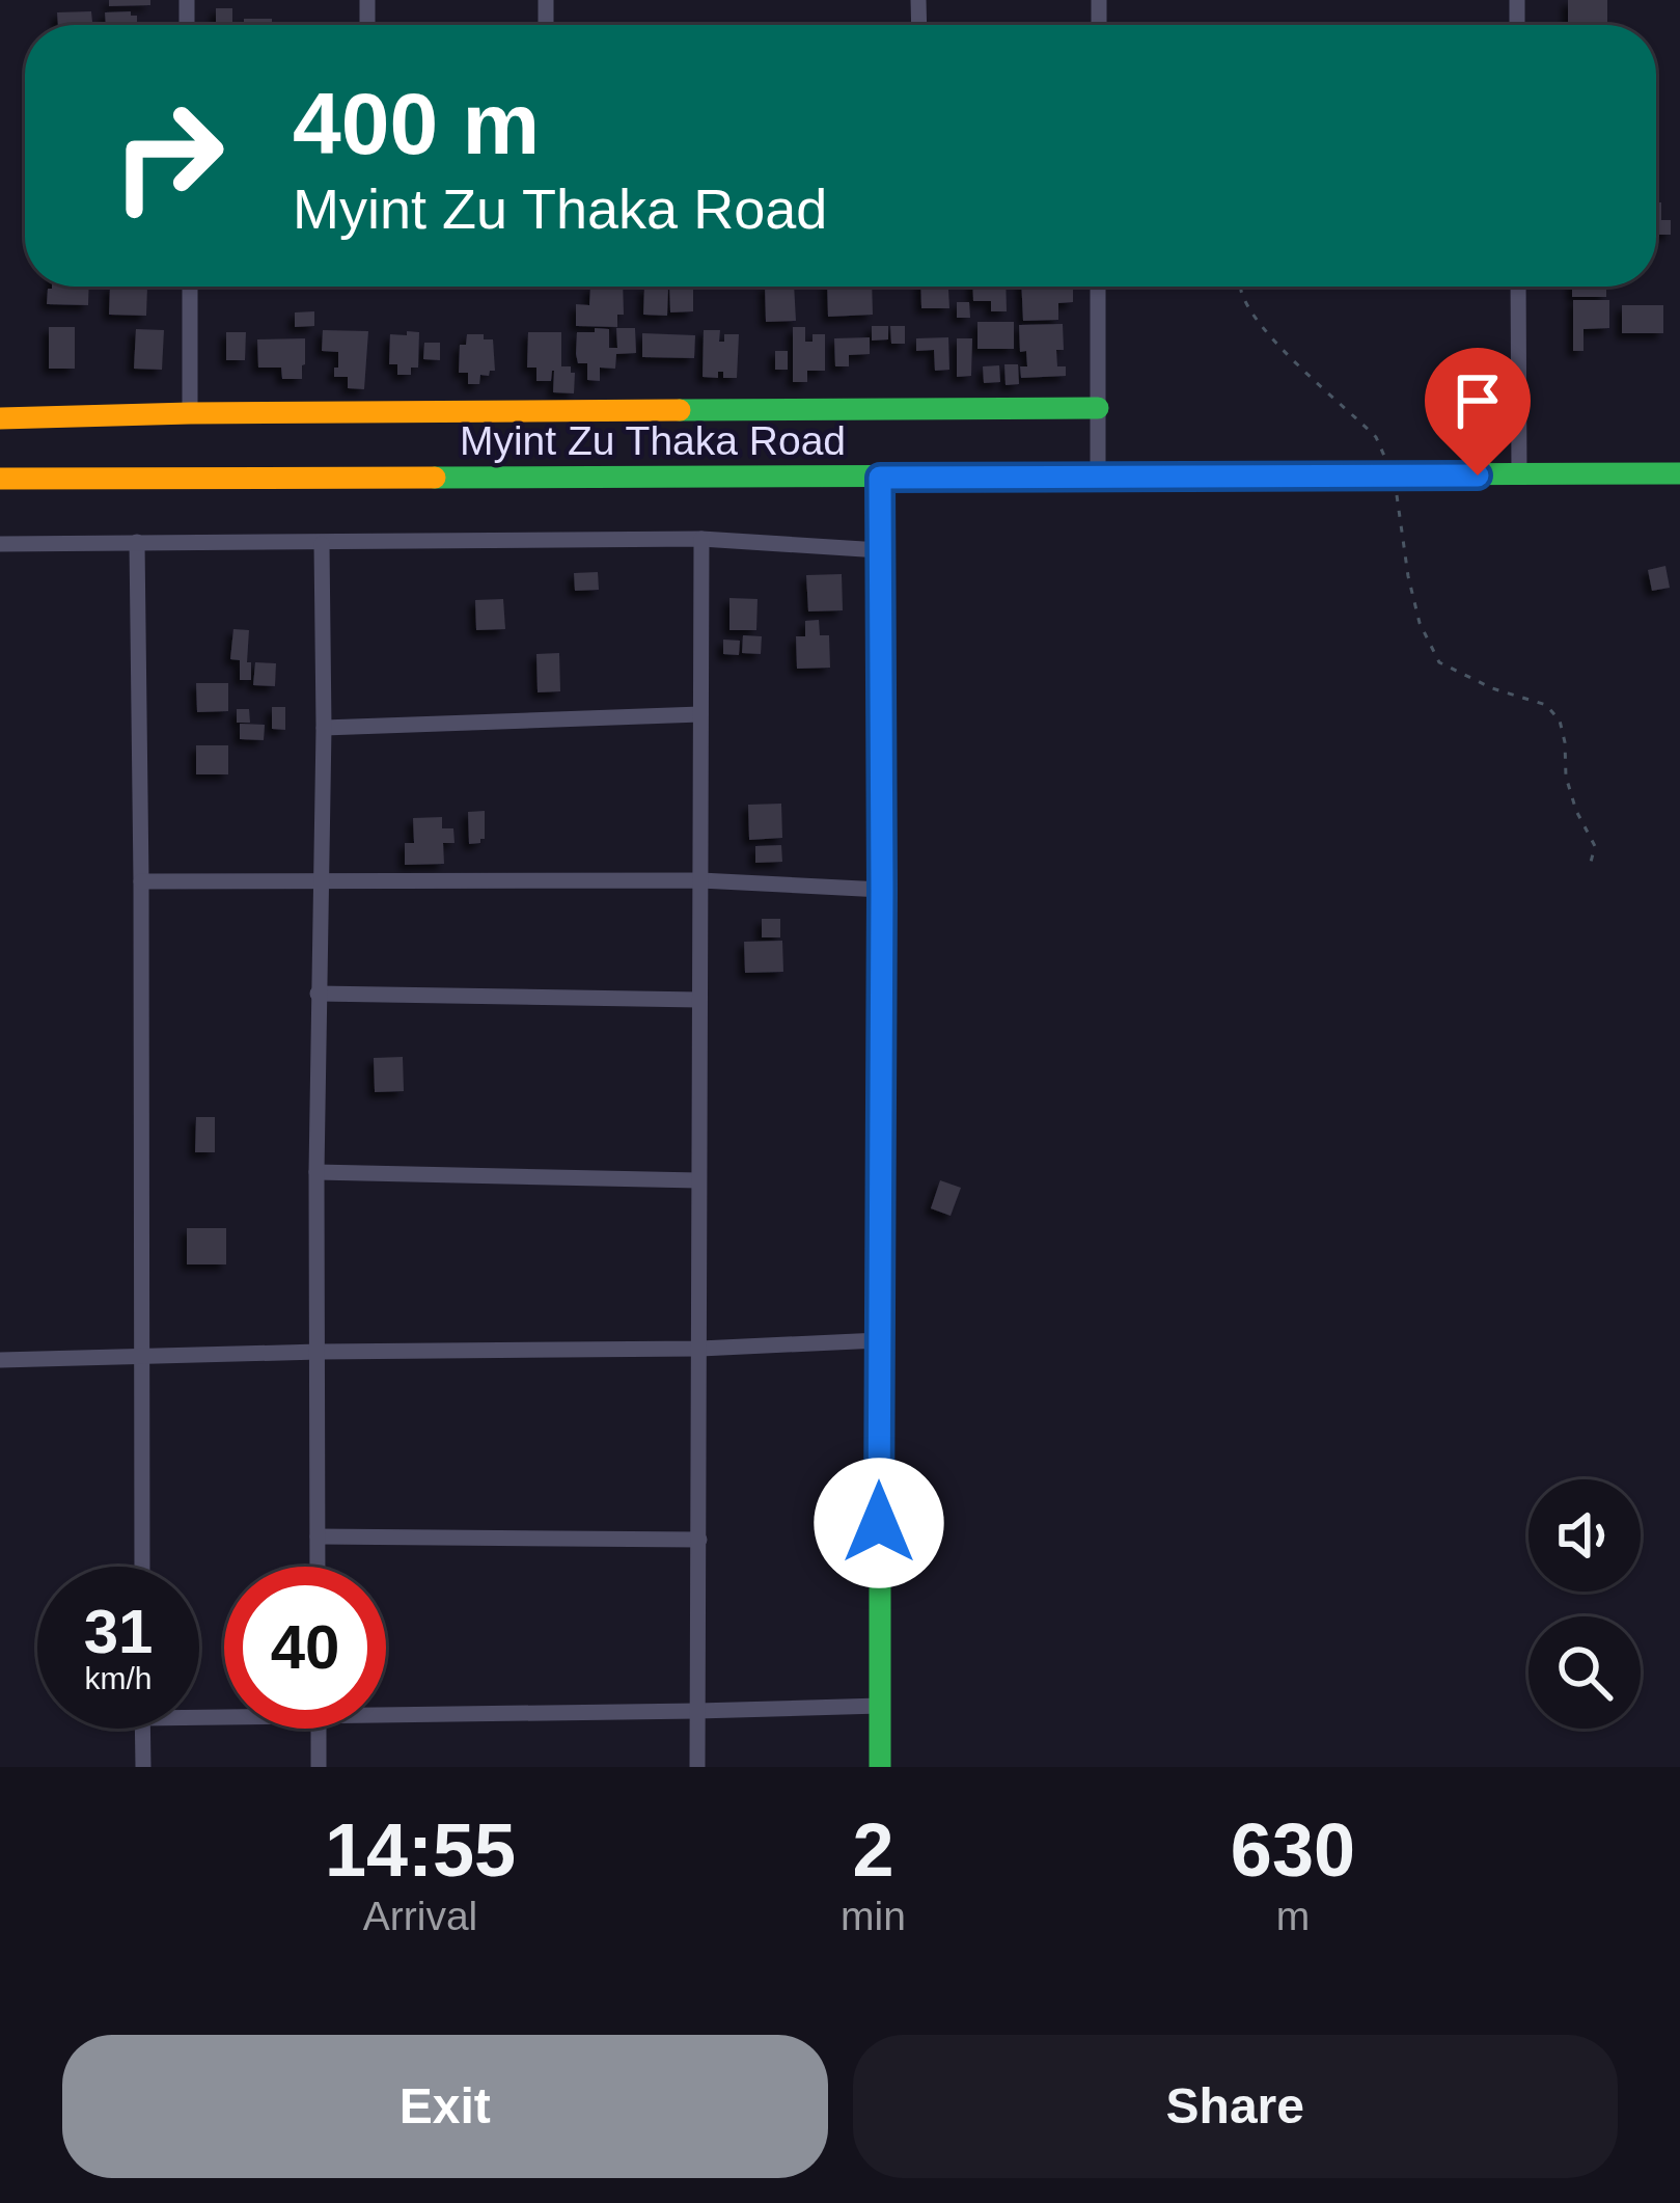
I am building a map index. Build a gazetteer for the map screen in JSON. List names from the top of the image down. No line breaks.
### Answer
{"streets":{"street":["Myint Zu Thaka Road"]},"page":{"turn":["400 m","Myint Zu Thaka Road"],"speed":"31 km/h","limit":"40","eta":["14:55","Arrival","2","min","630","m"],"buttons":["Exit","Share"]}}
